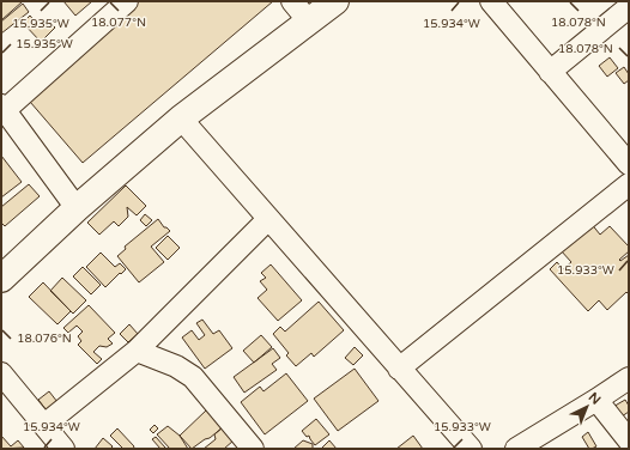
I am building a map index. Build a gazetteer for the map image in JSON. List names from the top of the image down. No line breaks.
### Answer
{"north":"top right","coordinates":["18.077°N","18.078°N","15.934°W","15.935°W","15.933°W","18.076°N"]}
